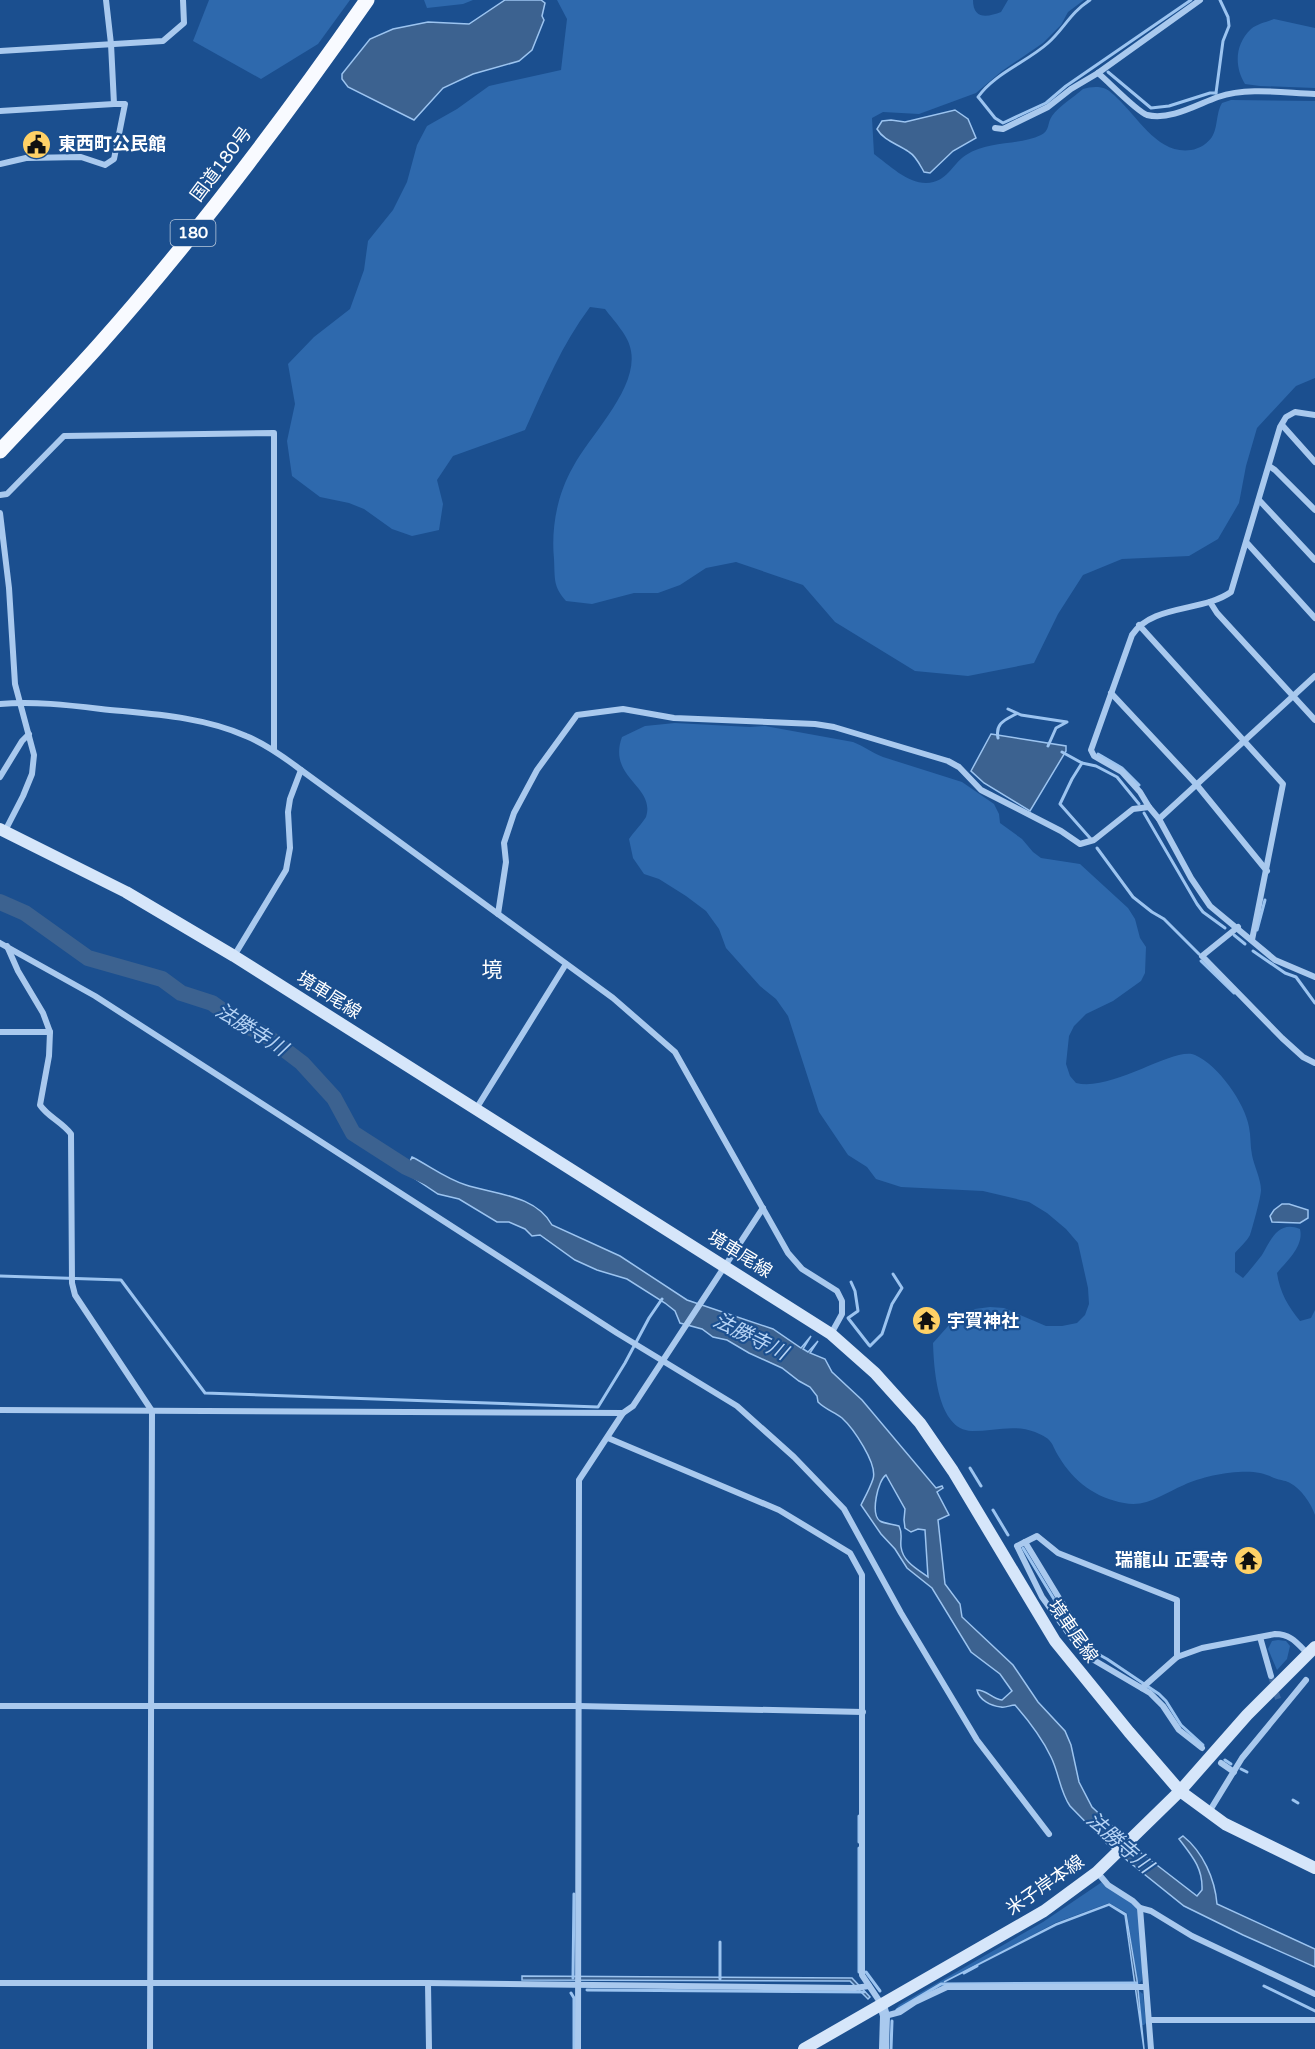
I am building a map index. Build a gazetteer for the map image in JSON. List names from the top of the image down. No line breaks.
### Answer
{"streets":{"highway":["国道180号","180"],"main road":["境車尾線","米子岸本線"]},"crossings":[["境車尾線","米子岸本線"]],"districts":["境"],"water":["法勝寺川"],"places":{"public building":["東西町公民館"],"temple":["宇賀神社","瑞龍山 正雲寺"]}}
